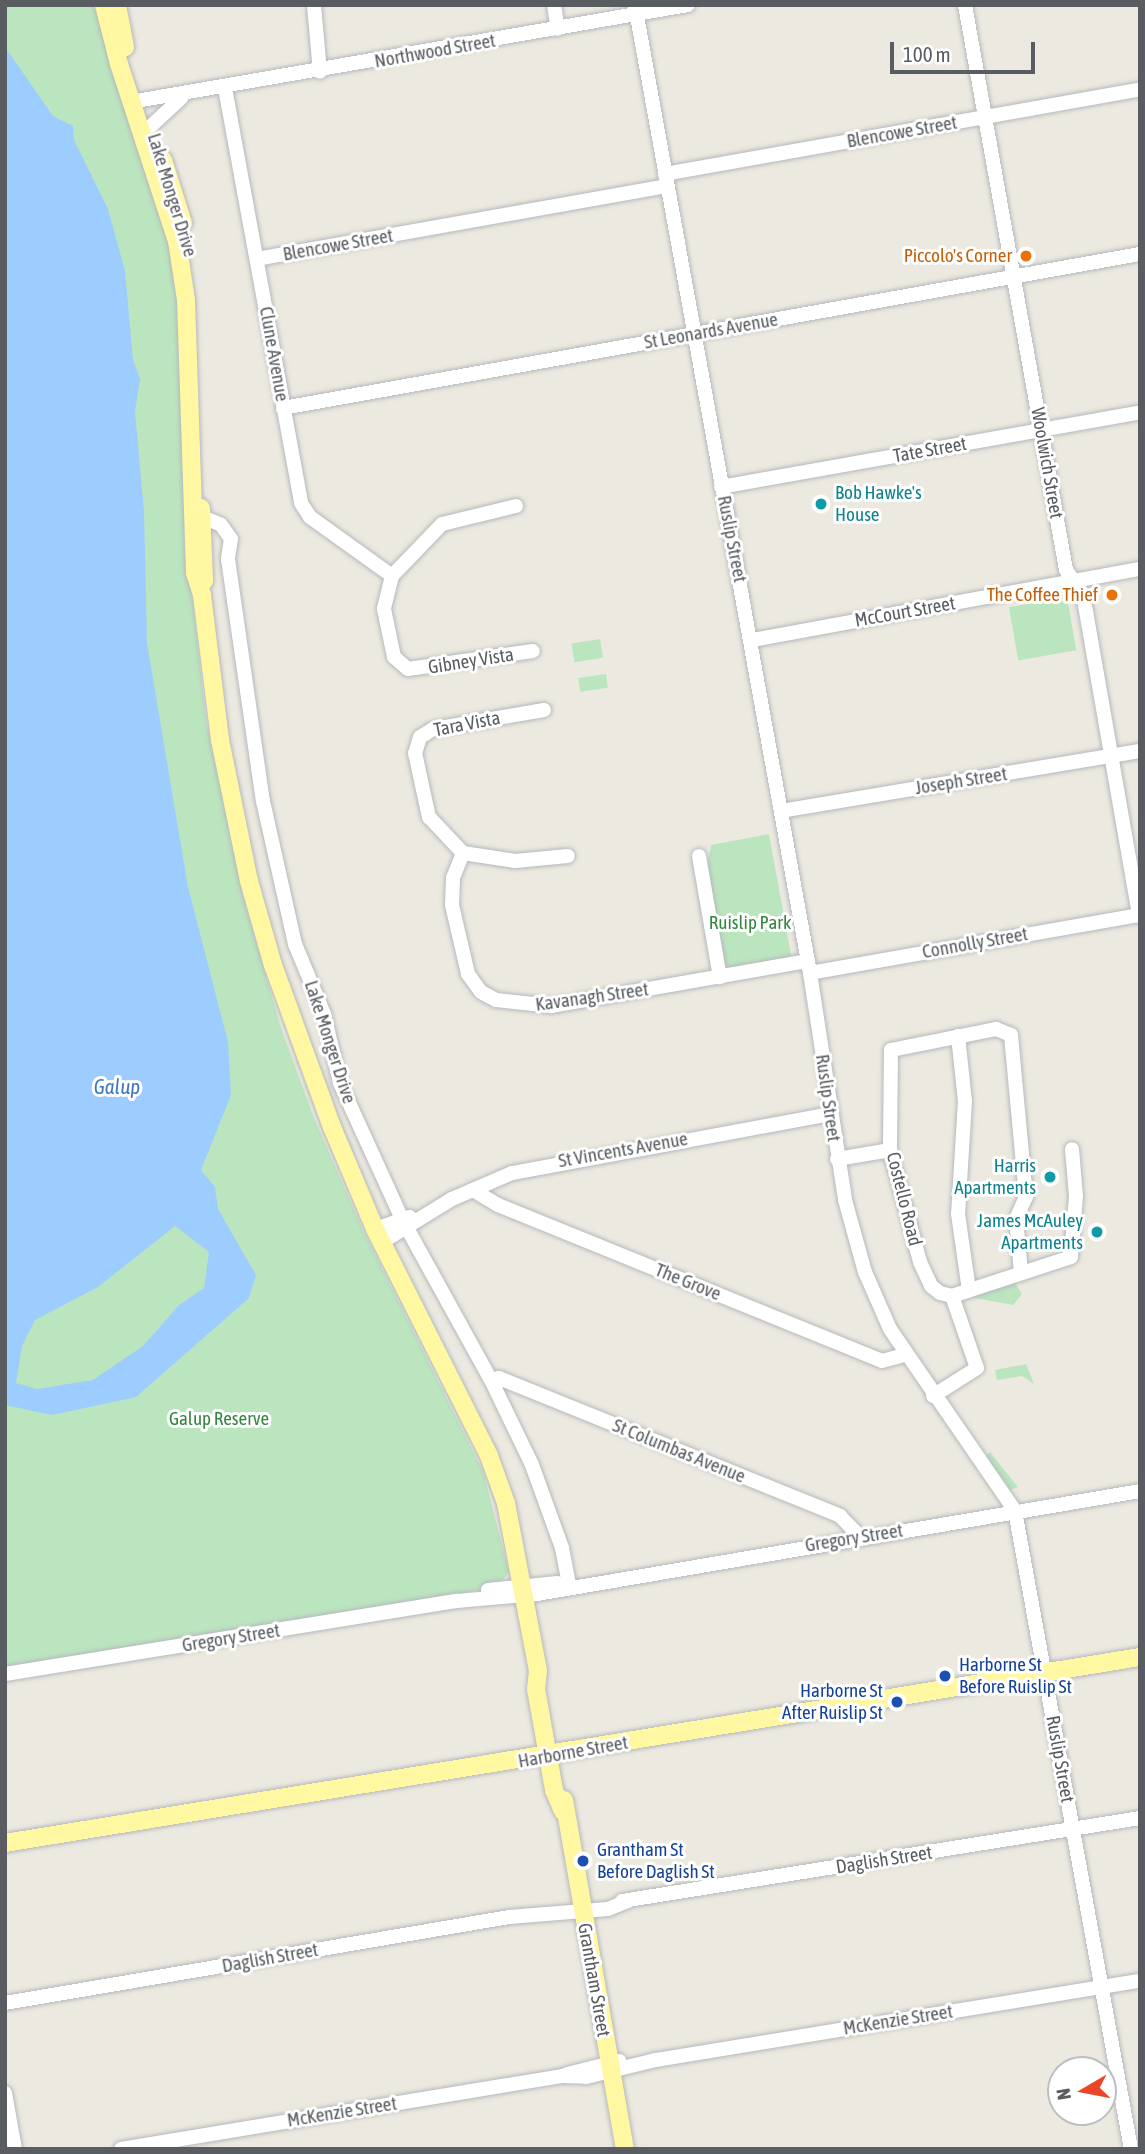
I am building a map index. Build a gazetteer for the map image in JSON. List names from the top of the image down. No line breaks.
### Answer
{"streets":{"main road":["Lake Monger Drive","Harborne Street","Grantham Street"],"street":["Northwood Street","Blencowe Street","St Leonards Avenue","Clune Avenue","Tate Street","Woolwich Street","Ruslip Street","McCourt Street","Gibney Vista","Tara Vista","Joseph Street","Connolly Street","Kavanagh Street","St Vincents Avenue","Costello Road","The Grove","St Columbas Avenue","Gregory Street","Daglish Street","McKenzie Street"]},"crossings":[["Northwood Street","Lake Monger Drive"],["Northwood Street","Clune Avenue"],["Northwood Street","Ruslip Street"],["Blencowe Street","Clune Avenue"],["Blencowe Street","Woolwich Street"],["Blencowe Street","Ruslip Street"],["Lake Monger Drive","St Vincents Avenue"],["Lake Monger Drive","St Columbas Avenue"],["Lake Monger Drive","Gregory Street"],["Lake Monger Drive","Grantham Street"],["St Leonards Avenue","Clune Avenue"],["St Leonards Avenue","Woolwich Street"],["St Leonards Avenue","Ruslip Street"],["Clune Avenue","Gibney Vista"],["Tate Street","Woolwich Street"],["Tate Street","Ruslip Street"],["Woolwich Street","McCourt Street"],["Woolwich Street","Joseph Street"],["Woolwich Street","Connolly Street"],["Ruslip Street","McCourt Street"],["Ruslip Street","Joseph Street"],["Ruslip Street","Connolly Street"],["Ruslip Street","Kavanagh Street"],["Ruslip Street","St Vincents Avenue"],["Ruslip Street","The Grove"],["Ruslip Street","Gregory Street"],["Ruslip Street","Harborne Street"],["Ruslip Street","Daglish Street"],["Ruslip Street","McKenzie Street"],["Tara Vista","Kavanagh Street"],["Connolly Street","Kavanagh Street"],["St Vincents Avenue","The Grove"],["St Columbas Avenue","Gregory Street"],["Gregory Street","Grantham Street"],["Harborne Street","Grantham Street"],["Daglish Street","Grantham Street"],["Grantham Street","McKenzie Street"]],"water":["Galup"],"parks":["Ruislip Park","Galup Reserve"],"places":["Piccolo's Corner","Bob Hawke's House","The Coffee Thief","Harris Apartments","James McAuley Apartments","Harborne St Before Ruislip St","Harborne St After Ruislip St","Grantham St Before Daglish St"],"scale_bar":"100 m","north":"left"}
